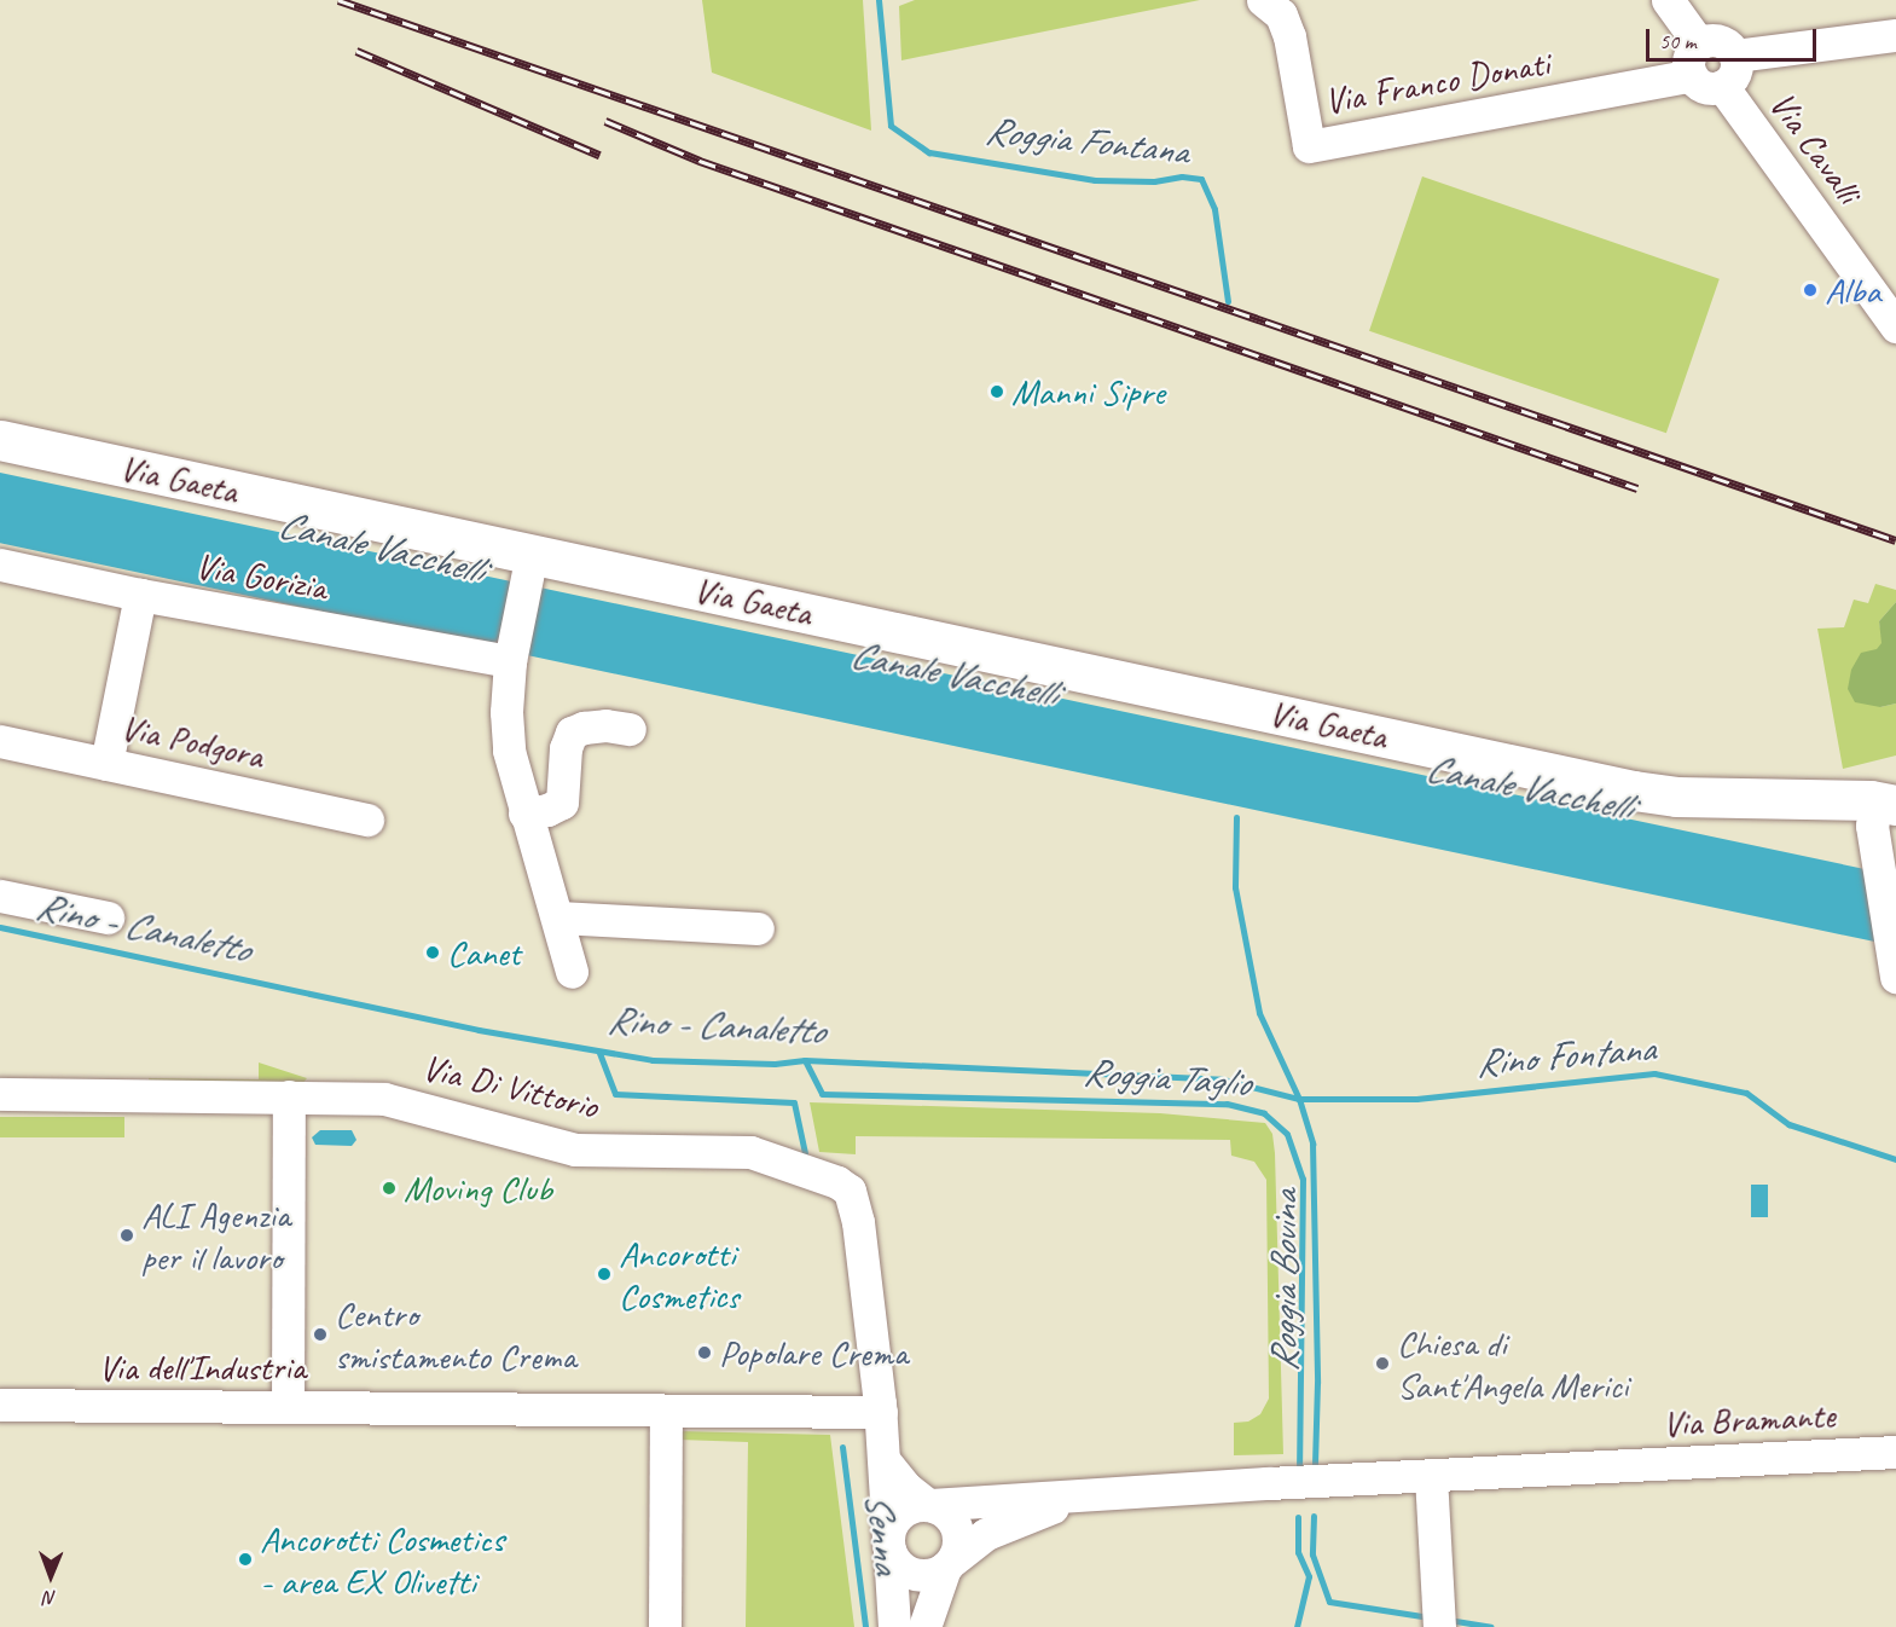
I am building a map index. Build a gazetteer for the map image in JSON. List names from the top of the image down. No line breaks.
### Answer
{"streets":{"main road":["Via Gaeta"],"street":["Via Franco Donati","Via Cavalli","Via Gorizia","Via Podgora","Via Di Vittorio","Via dell'Industria","Via Bramante"]},"crossings":[["Via Franco Donati","Via Cavalli"],["Via Di Vittorio","Via dell'Industria"],["Via Di Vittorio","Via Bramante"]],"water":["Roggia Fontana","Canale Vacchelli","Rino - Canaletto","Rino Fontana","Roggia Taglio","Roggia Bovina","Senna"],"places":["Alba","Manni Sipre","Canet","Moving Club","ALI Agenzia per il lavoro","Ancorotti Cosmetics","Centro smistamento Crema","Popolare Crema","Chiesa di Sant'Angela Merici","Ancorotti Cosmetics - area EX Olivetti"],"scale_bar":"50 m","north":"bottom"}
